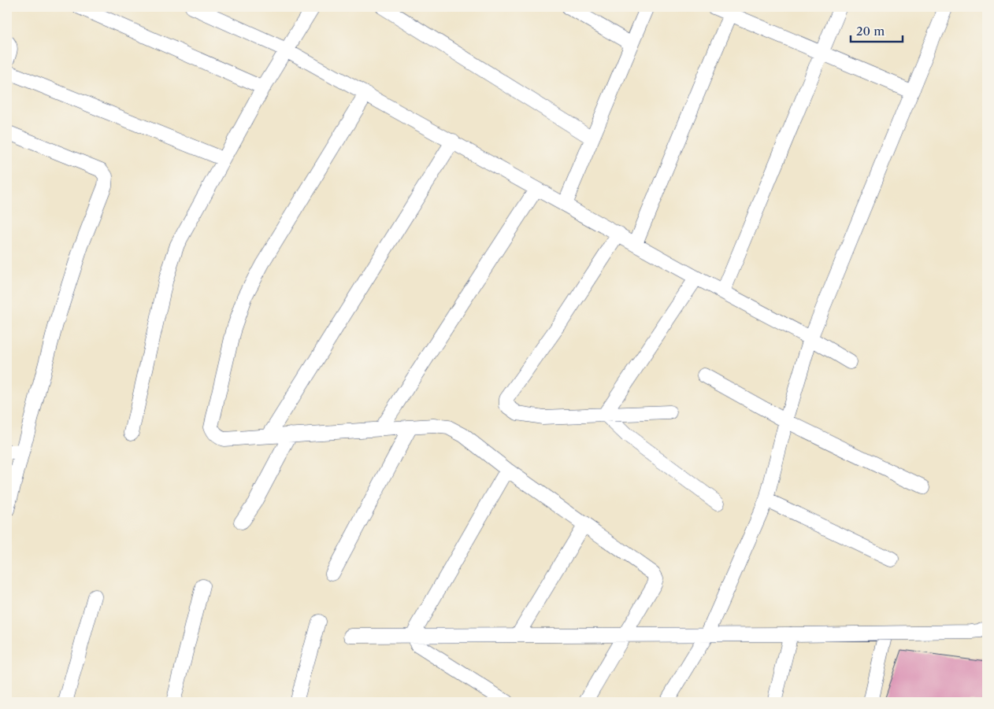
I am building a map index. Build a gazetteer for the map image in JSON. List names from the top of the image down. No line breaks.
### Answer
{"scale_bar":"20 m"}
